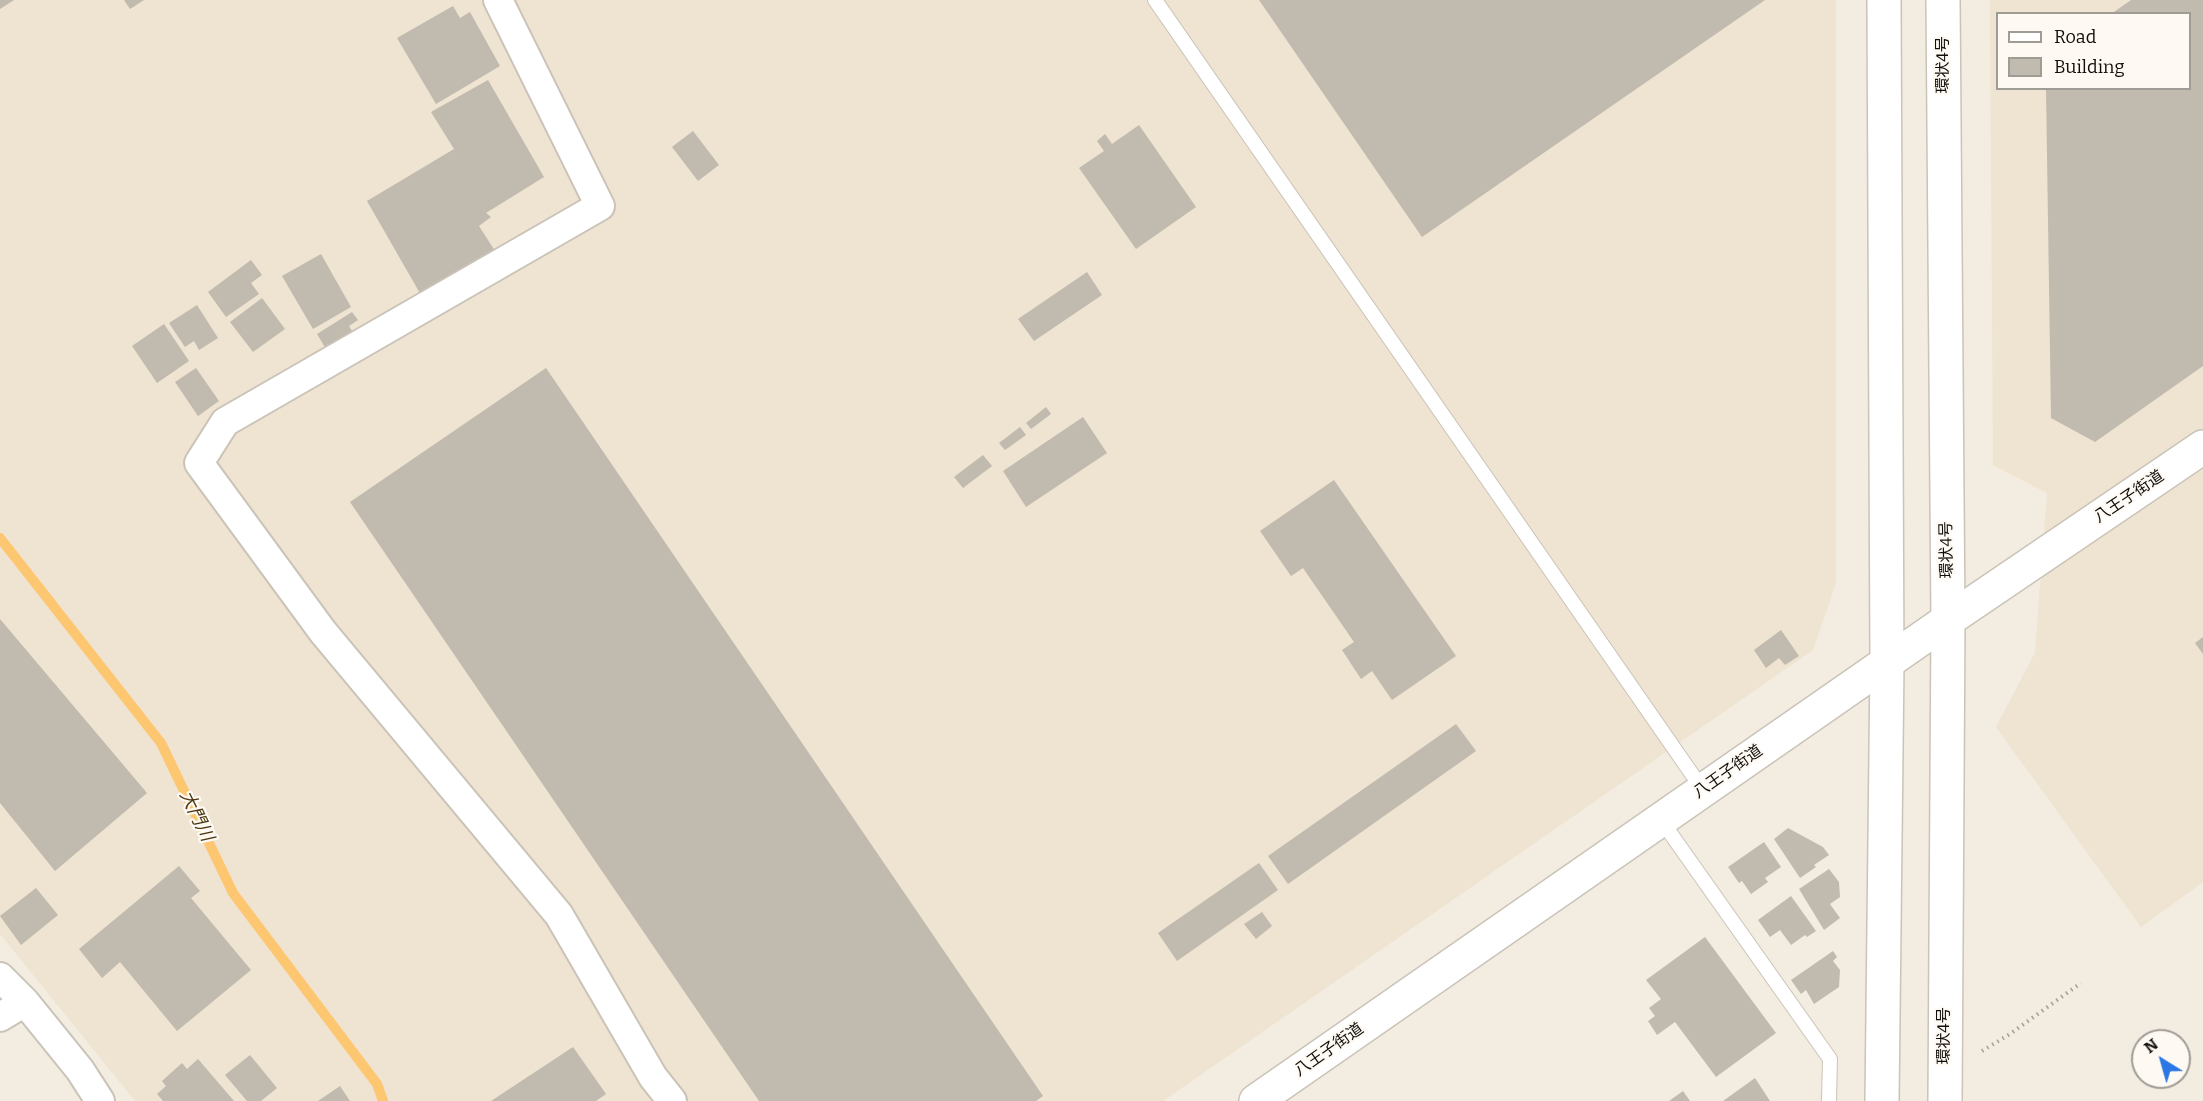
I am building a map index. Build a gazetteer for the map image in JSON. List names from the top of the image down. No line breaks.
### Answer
{"streets":{"main road":["環状4号","八王子街道"]},"crossings":[["環状4号","八王子街道"]],"water":["大門川"],"legend":["Road","Building"],"north":"top left"}
